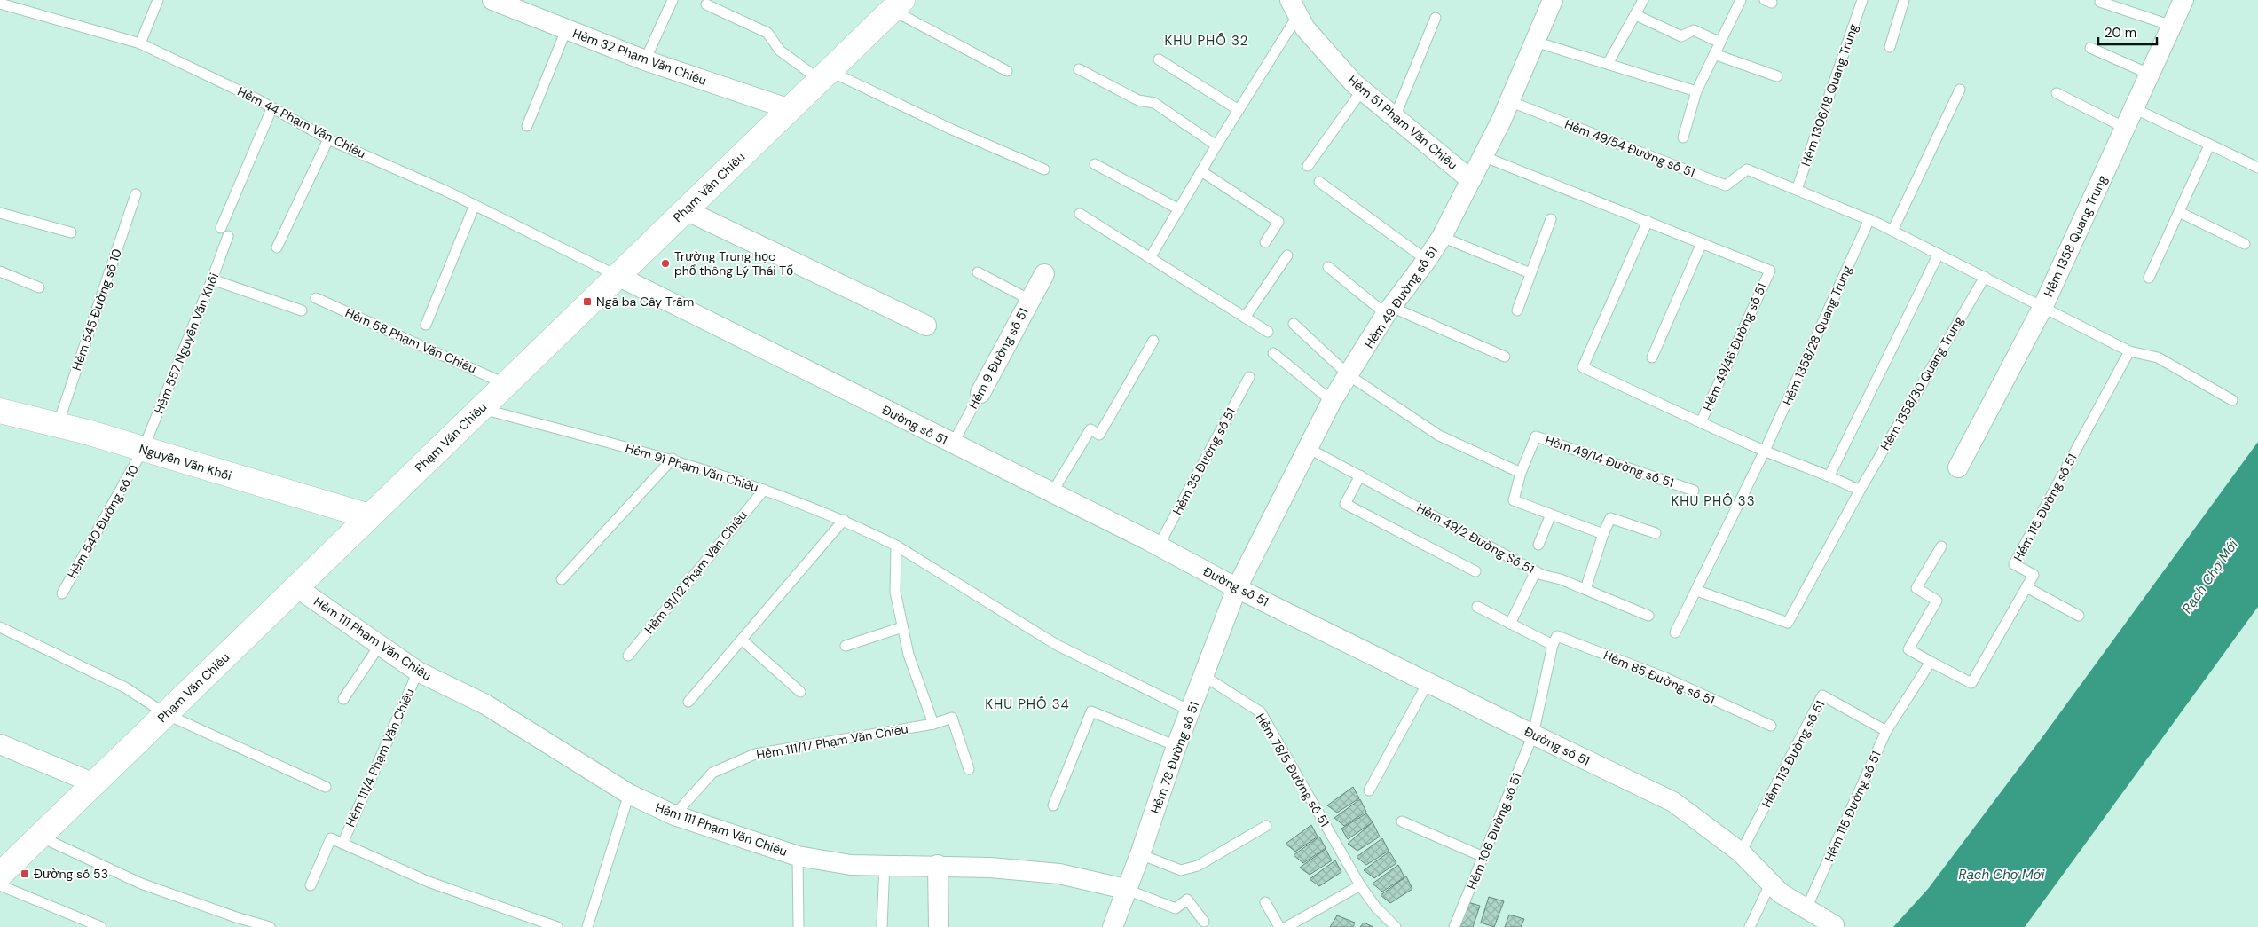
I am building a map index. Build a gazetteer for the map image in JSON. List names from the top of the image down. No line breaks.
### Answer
{"streets":{"main road":["Phạm Văn Chiêu","Nguyễn Văn Khối"],"street":["Hẻm 32 Phạm Văn Chiêu","Hẻm 51 Phạm Văn Chiêu","Hẻm 1358 Quang Trung","Hẻm 49 Đường số 51","Hẻm 9 Đường số 51","Đường số 51","Hẻm 111 Phạm Văn Chiêu","Hẻm 78 Đường số 51"],"lane":["Hẻm 1306/18 Quang Trung","Hẻm 44 Phạm Văn Chiêu","Hẻm 49/54 Đường số 51","Hẻm 545 Đường số 10","Hẻm 1358/28 Quang Trung","Hẻm 58 Phạm Văn Chiêu","Hẻm 557 Nguyễn Văn Khối","Hẻm 49/46 Đường số 51","Hẻm 1358/30 Quang Trung","Hẻm 35 Đường số 51","Hẻm 49/14 Đường số 51","Hẻm 91 Phạm Văn Chiêu","Hẻm 115 Đường số 51","Hẻm 540 Đường số 10","Hẻm 49/2 Đường Số 51","Hẻm 91/12 Phạm Văn Chiêu","Hẻm 85 Đường số 51","Hẻm 111/17 Phạm Văn Chiêu","Hẻm 113 Đường số 51","Hẻm 111/4 Phạm Văn Chiêu","Hẻm 78/5 Đường số 51","Hẻm 106 Đường số 51"]},"crossings":[["Hẻm 32 Phạm Văn Chiêu","Phạm Văn Chiêu"],["Hẻm 1306/18 Quang Trung","Hẻm 49/54 Đường số 51"],["Hẻm 44 Phạm Văn Chiêu","Phạm Văn Chiêu"],["Hẻm 44 Phạm Văn Chiêu","Đường số 51"],["Hẻm 51 Phạm Văn Chiêu","Hẻm 49 Đường số 51"],["Hẻm 49/54 Đường số 51","Hẻm 49 Đường số 51"],["Phạm Văn Chiêu","Hẻm 58 Phạm Văn Chiêu"],["Phạm Văn Chiêu","Đường số 51"],["Phạm Văn Chiêu","Nguyễn Văn Khối"],["Phạm Văn Chiêu","Hẻm 91 Phạm Văn Chiêu"],["Phạm Văn Chiêu","Hẻm 111 Phạm Văn Chiêu"],["Hẻm 49 Đường số 51","Hẻm 49/46 Đường số 51"],["Hẻm 49 Đường số 51","Đường số 51"],["Hẻm 49 Đường số 51","Hẻm 49/2 Đường Số 51"],["Hẻm 49 Đường số 51","Hẻm 78 Đường số 51"],["Hẻm 545 Đường số 10","Nguyễn Văn Khối"],["Hẻm 1358/28 Quang Trung","Hẻm 1358/30 Quang Trung"],["Hẻm 557 Nguyễn Văn Khối","Nguyễn Văn Khối"],["Hẻm 557 Nguyễn Văn Khối","Hẻm 540 Đường số 10"],["Hẻm 9 Đường số 51","Đường số 51"],["Đường số 51","Hẻm 35 Đường số 51"],["Đường số 51","Hẻm 115 Đường số 51"],["Đường số 51","Hẻm 113 Đường số 51"],["Đường số 51","Hẻm 78 Đường số 51"],["Đường số 51","Hẻm 106 Đường số 51"],["Nguyễn Văn Khối","Hẻm 540 Đường số 10"],["Hẻm 91 Phạm Văn Chiêu","Hẻm 91/12 Phạm Văn Chiêu"],["Hẻm 91 Phạm Văn Chiêu","Hẻm 78 Đường số 51"],["Hẻm 115 Đường số 51","Hẻm 113 Đường số 51"],["Hẻm 111 Phạm Văn Chiêu","Hẻm 111/17 Phạm Văn Chiêu"],["Hẻm 111 Phạm Văn Chiêu","Hẻm 111/4 Phạm Văn Chiêu"],["Hẻm 111 Phạm Văn Chiêu","Hẻm 78 Đường số 51"],["Hẻm 78 Đường số 51","Hẻm 78/5 Đường số 51"]],"districts":["KHU PHỐ 32","KHU PHỐ 33","KHU PHỐ 34"],"water":["Rạch Chợ Mới"],"places":{"other":["Trường Trung học phổ thông Lý Thái Tổ"],"transit":["Ngã ba Cây Trâm","Đường số 53"]},"scale_bar":"20 m"}
